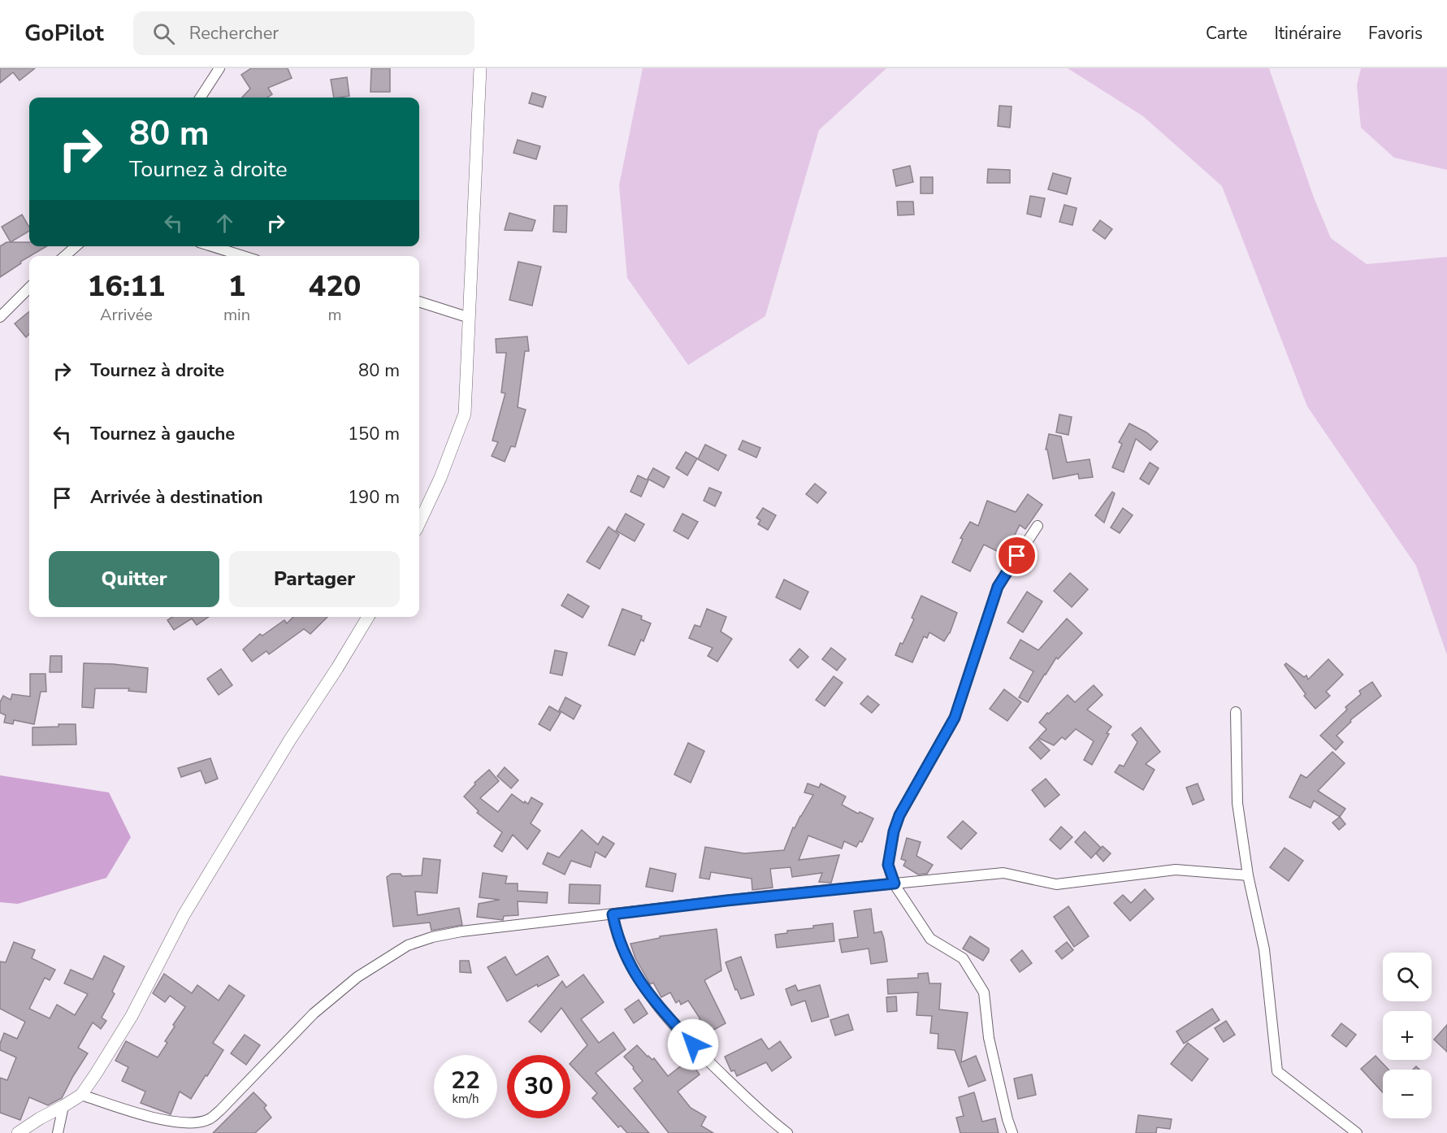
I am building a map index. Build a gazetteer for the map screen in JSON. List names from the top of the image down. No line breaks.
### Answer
{"page":{"header":"GoPilot","search":"Rechercher","nav":["Carte","Itinéraire","Favoris"],"turn":["80 m","Tournez à droite"],"eta":["16:11","Arrivée","1","min","420","m"],"list":[{"name":"Tournez à droite","value":"80 m"},{"name":"Tournez à gauche","value":"150 m"},{"name":"Arrivée à destination","value":"190 m"}],"buttons":["Quitter","Partager"],"map_buttons":["+","−"],"speed":"22 km/h","limit":"30"}}
